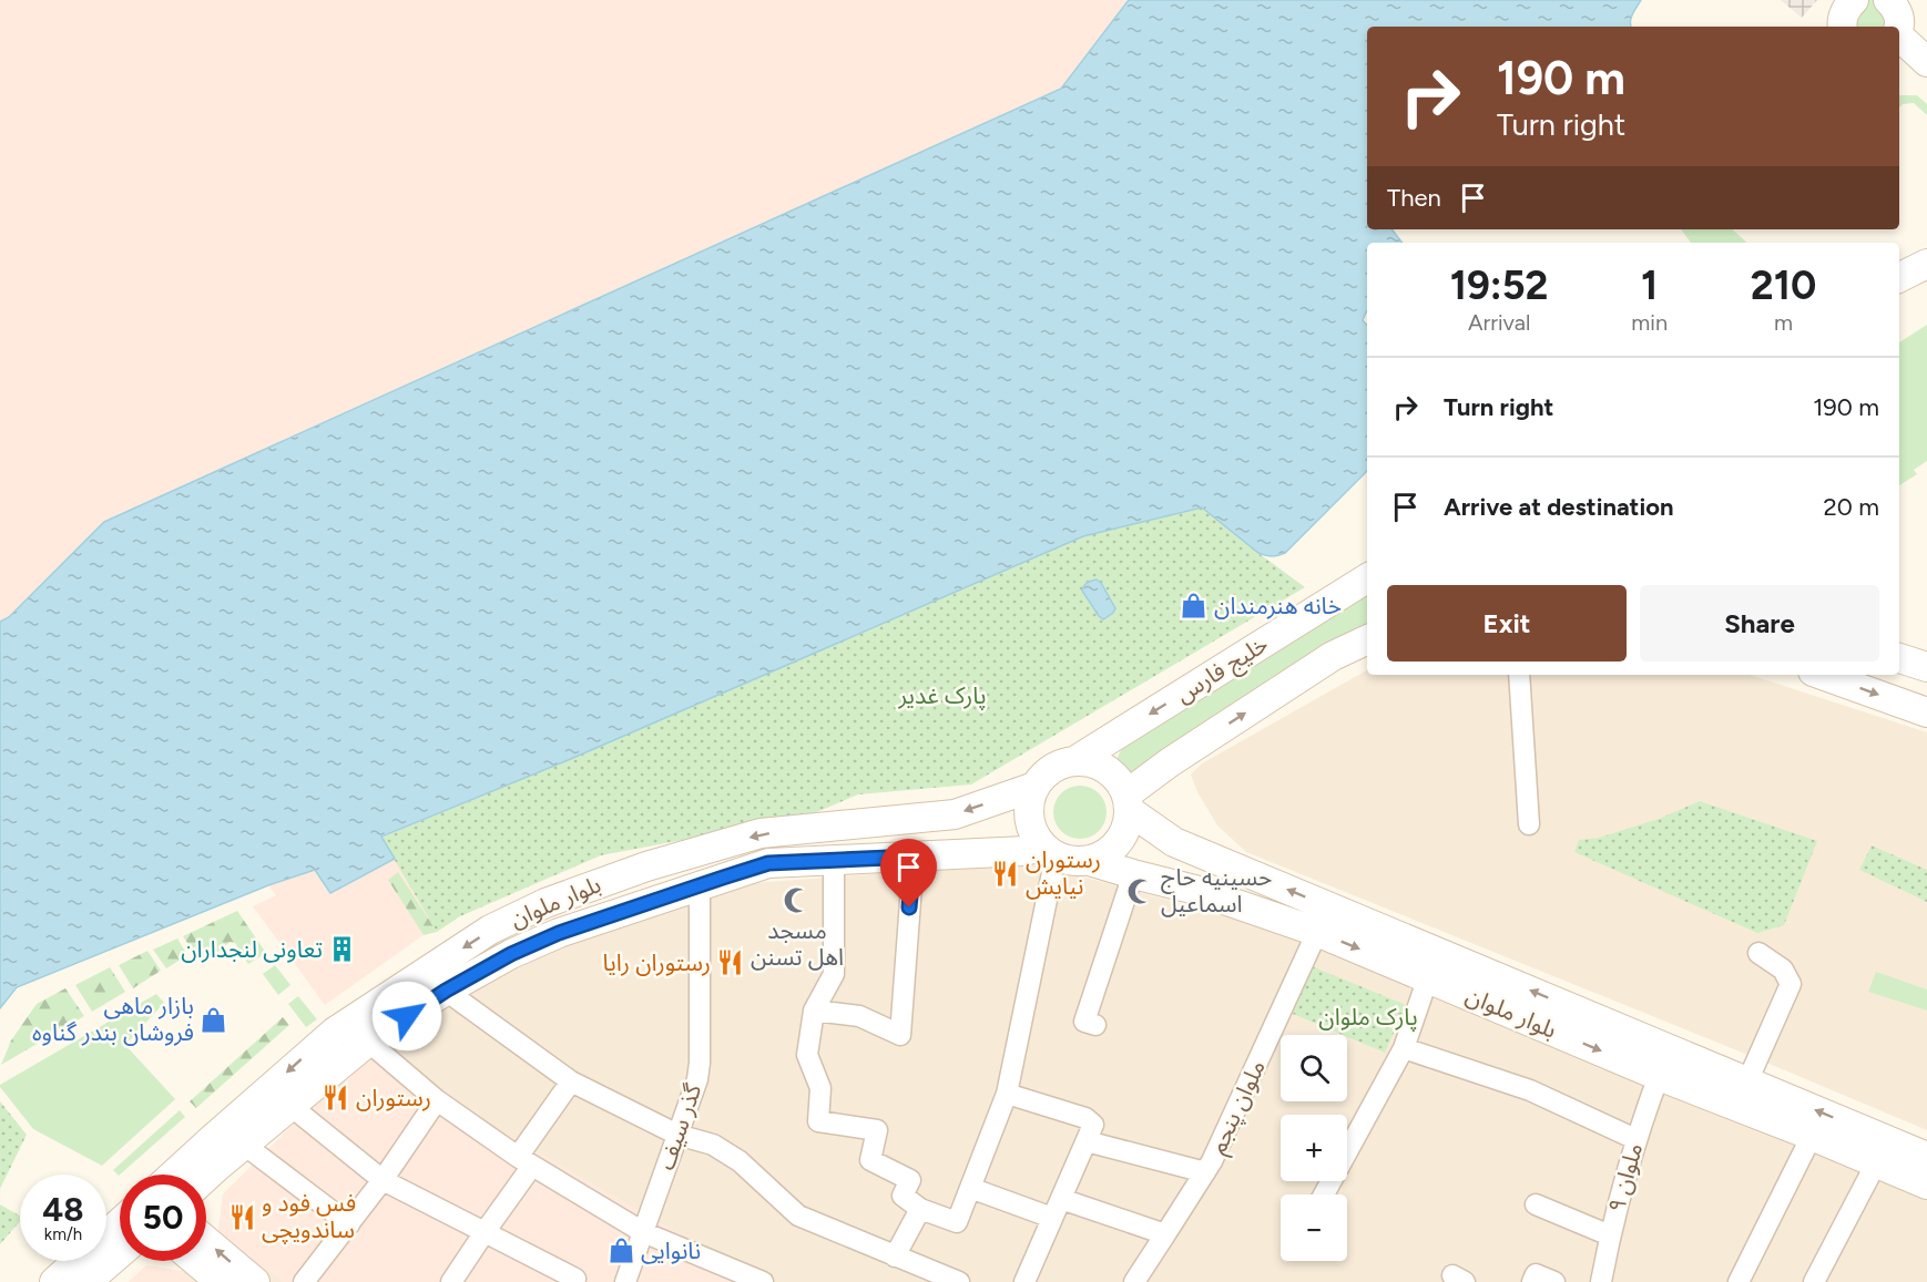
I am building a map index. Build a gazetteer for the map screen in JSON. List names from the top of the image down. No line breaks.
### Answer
{"streets":{"main road":["خلیج فارس","بلوار ملوان"],"street":["ملوان پنجم","گذر سیف","ملوان ۹"]},"crossings":[["خلیج فارس","بلوار ملوان"],["بلوار ملوان","ملوان پنجم"],["بلوار ملوان","گذر سیف"],["بلوار ملوان","ملوان ۹"]],"parks":["پارک غدیر","پارک ملوان"],"places":{"shop":["خانه هنرمندان","بازار ماهی فروشان بندر گناوه","نانوایی"],"restaurant":["رستوران نیایش","رستوران رایا","رستوران","فس فود و ساندویچی"],"mosque":["حسینیه حاج اسماعیل","مسجد اهل تسنن"],"building":["تعاونی لنجداران"]},"page":{"turn":["190 m","Turn right"],"then":"Then","eta":["19:52","Arrival","1","min","210","m"],"list":[{"name":"Turn right","value":"190 m"},{"name":"Arrive at destination","value":"20 m"}],"buttons":["Exit","Share"],"map_buttons":["+","−"],"speed":"48 km/h","limit":"50"}}
